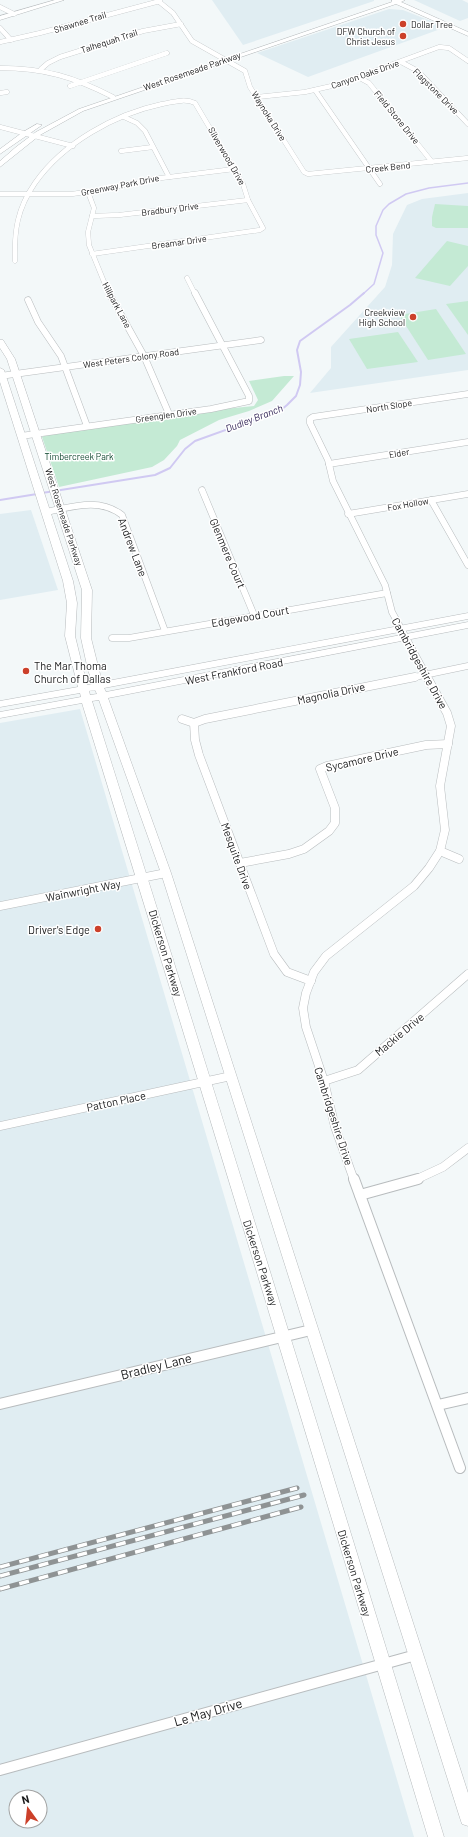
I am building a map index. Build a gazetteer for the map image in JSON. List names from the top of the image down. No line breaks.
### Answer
{"streets":{"main road":["West Rosemeade Parkway","West Frankford Road","Dickerson Parkway"],"street":["Shawnee Trail","Talhequah Trail","Canyon Oaks Drive","Flagstone Drive","Waynoka Drive","Field Stone Drive","Silverwood Drive","Creek Bend","Greenway Park Drive","Bradbury Drive","Breamar Drive","Hillpark Lane","West Peters Colony Road","North Slope","Greenglen Drive","Elder","Fox Hollow","Andrew Lane","Glenmere Court","Edgewood Court","Cambridgeshire Drive","Magnolia Drive","Sycamore Drive","Mesquite Drive","Wainwright Way","Mackie Drive","Patton Place","Bradley Lane","Le May Drive"]},"crossings":[["Shawnee Trail","Waynoka Drive"],["Talhequah Trail","Waynoka Drive"],["West Rosemeade Parkway","Waynoka Drive"],["West Rosemeade Parkway","West Peters Colony Road"],["West Rosemeade Parkway","Greenglen Drive"],["West Rosemeade Parkway","Andrew Lane"],["West Rosemeade Parkway","West Frankford Road"],["West Rosemeade Parkway","Dickerson Parkway"],["Canyon Oaks Drive","Flagstone Drive"],["Canyon Oaks Drive","Waynoka Drive"],["Canyon Oaks Drive","Field Stone Drive"],["Waynoka Drive","Creek Bend"],["Field Stone Drive","Creek Bend"],["Silverwood Drive","Greenway Park Drive"],["Silverwood Drive","Bradbury Drive"],["Silverwood Drive","Breamar Drive"],["Greenway Park Drive","Hillpark Lane"],["Bradbury Drive","Hillpark Lane"],["Breamar Drive","Hillpark Lane"],["Hillpark Lane","West Peters Colony Road"],["Hillpark Lane","Greenglen Drive"],["West Peters Colony Road","Greenglen Drive"],["North Slope","Cambridgeshire Drive"],["Elder","Cambridgeshire Drive"],["Fox Hollow","Cambridgeshire Drive"],["Andrew Lane","Edgewood Court"],["Glenmere Court","Edgewood Court"],["Edgewood Court","Cambridgeshire Drive"],["Cambridgeshire Drive","West Frankford Road"],["Cambridgeshire Drive","Magnolia Drive"],["Cambridgeshire Drive","Sycamore Drive"],["Cambridgeshire Drive","Mesquite Drive"],["Cambridgeshire Drive","Mackie Drive"],["West Frankford Road","Dickerson Parkway"],["Magnolia Drive","Mesquite Drive"],["Sycamore Drive","Mesquite Drive"],["Wainwright Way","Dickerson Parkway"],["Dickerson Parkway","Patton Place"],["Dickerson Parkway","Bradley Lane"],["Dickerson Parkway","Le May Drive"]],"water":["Dudley Branch"],"parks":["Timbercreek Park"],"places":["Dollar Tree","DFW Church of Christ Jesus","Creekview High School","The Mar Thoma Church of Dallas","Driver's Edge"],"north":"top"}
